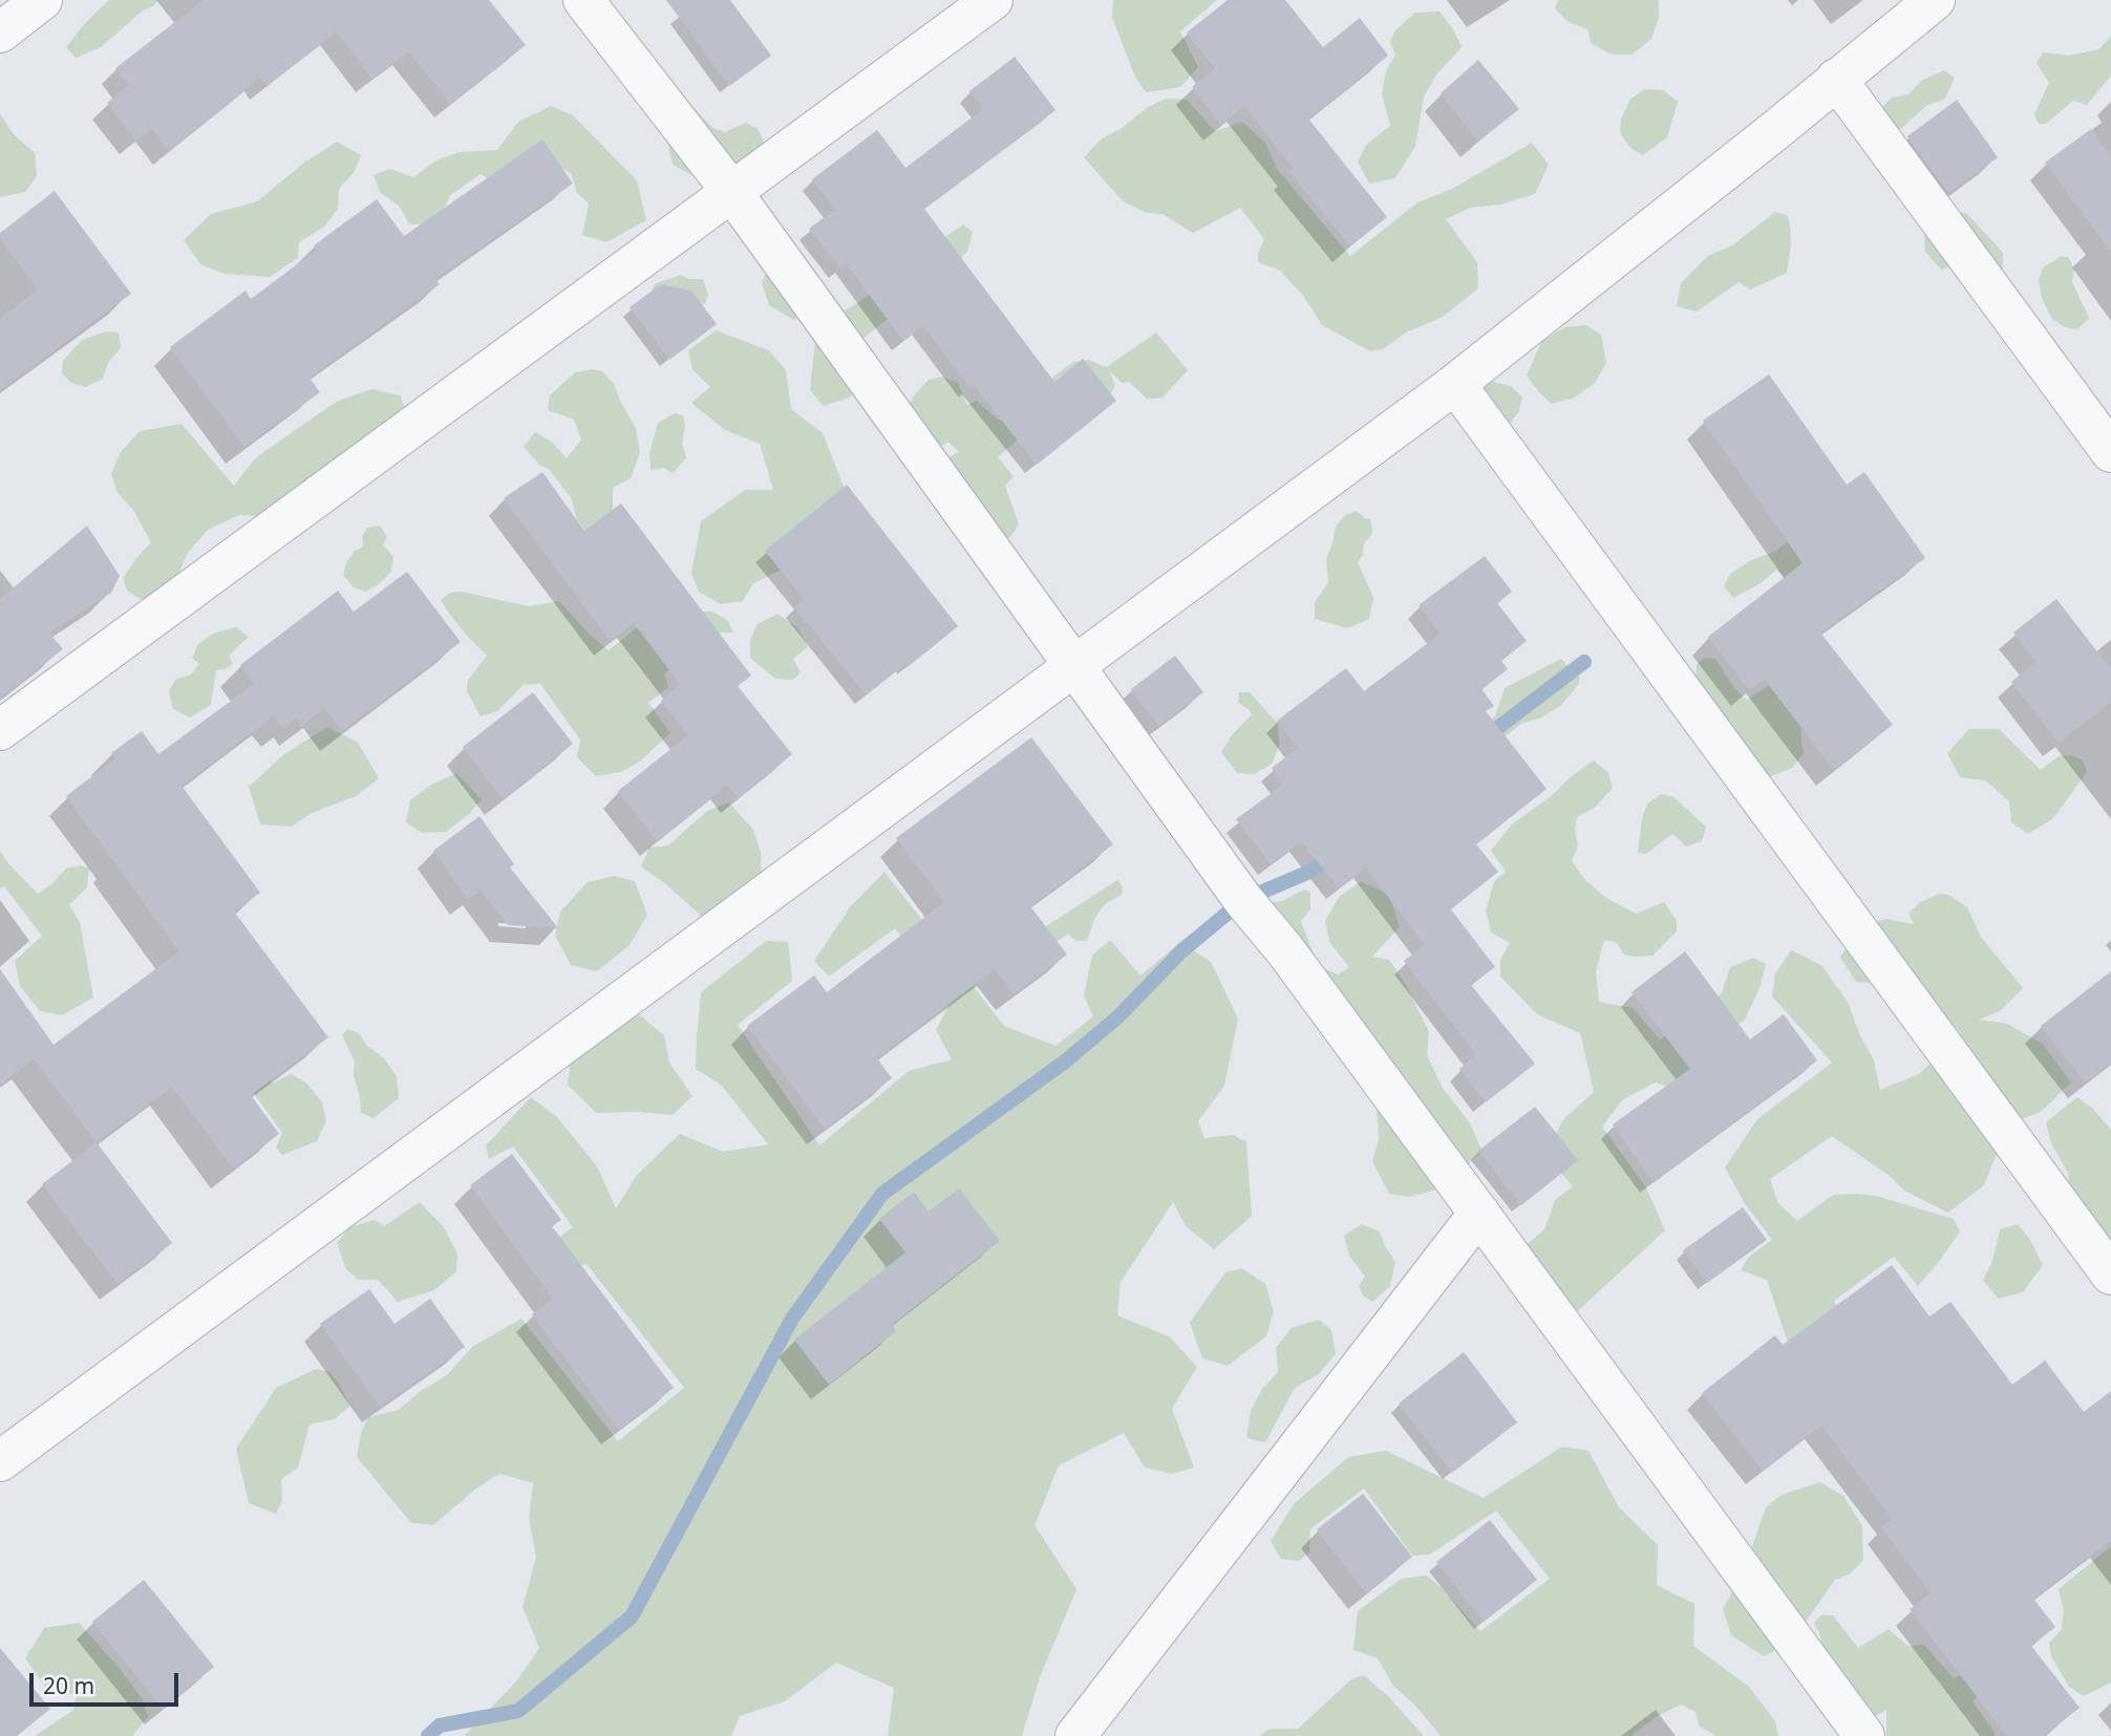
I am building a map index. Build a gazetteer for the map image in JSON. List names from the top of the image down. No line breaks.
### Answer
{"scale_bar":"20 m"}
